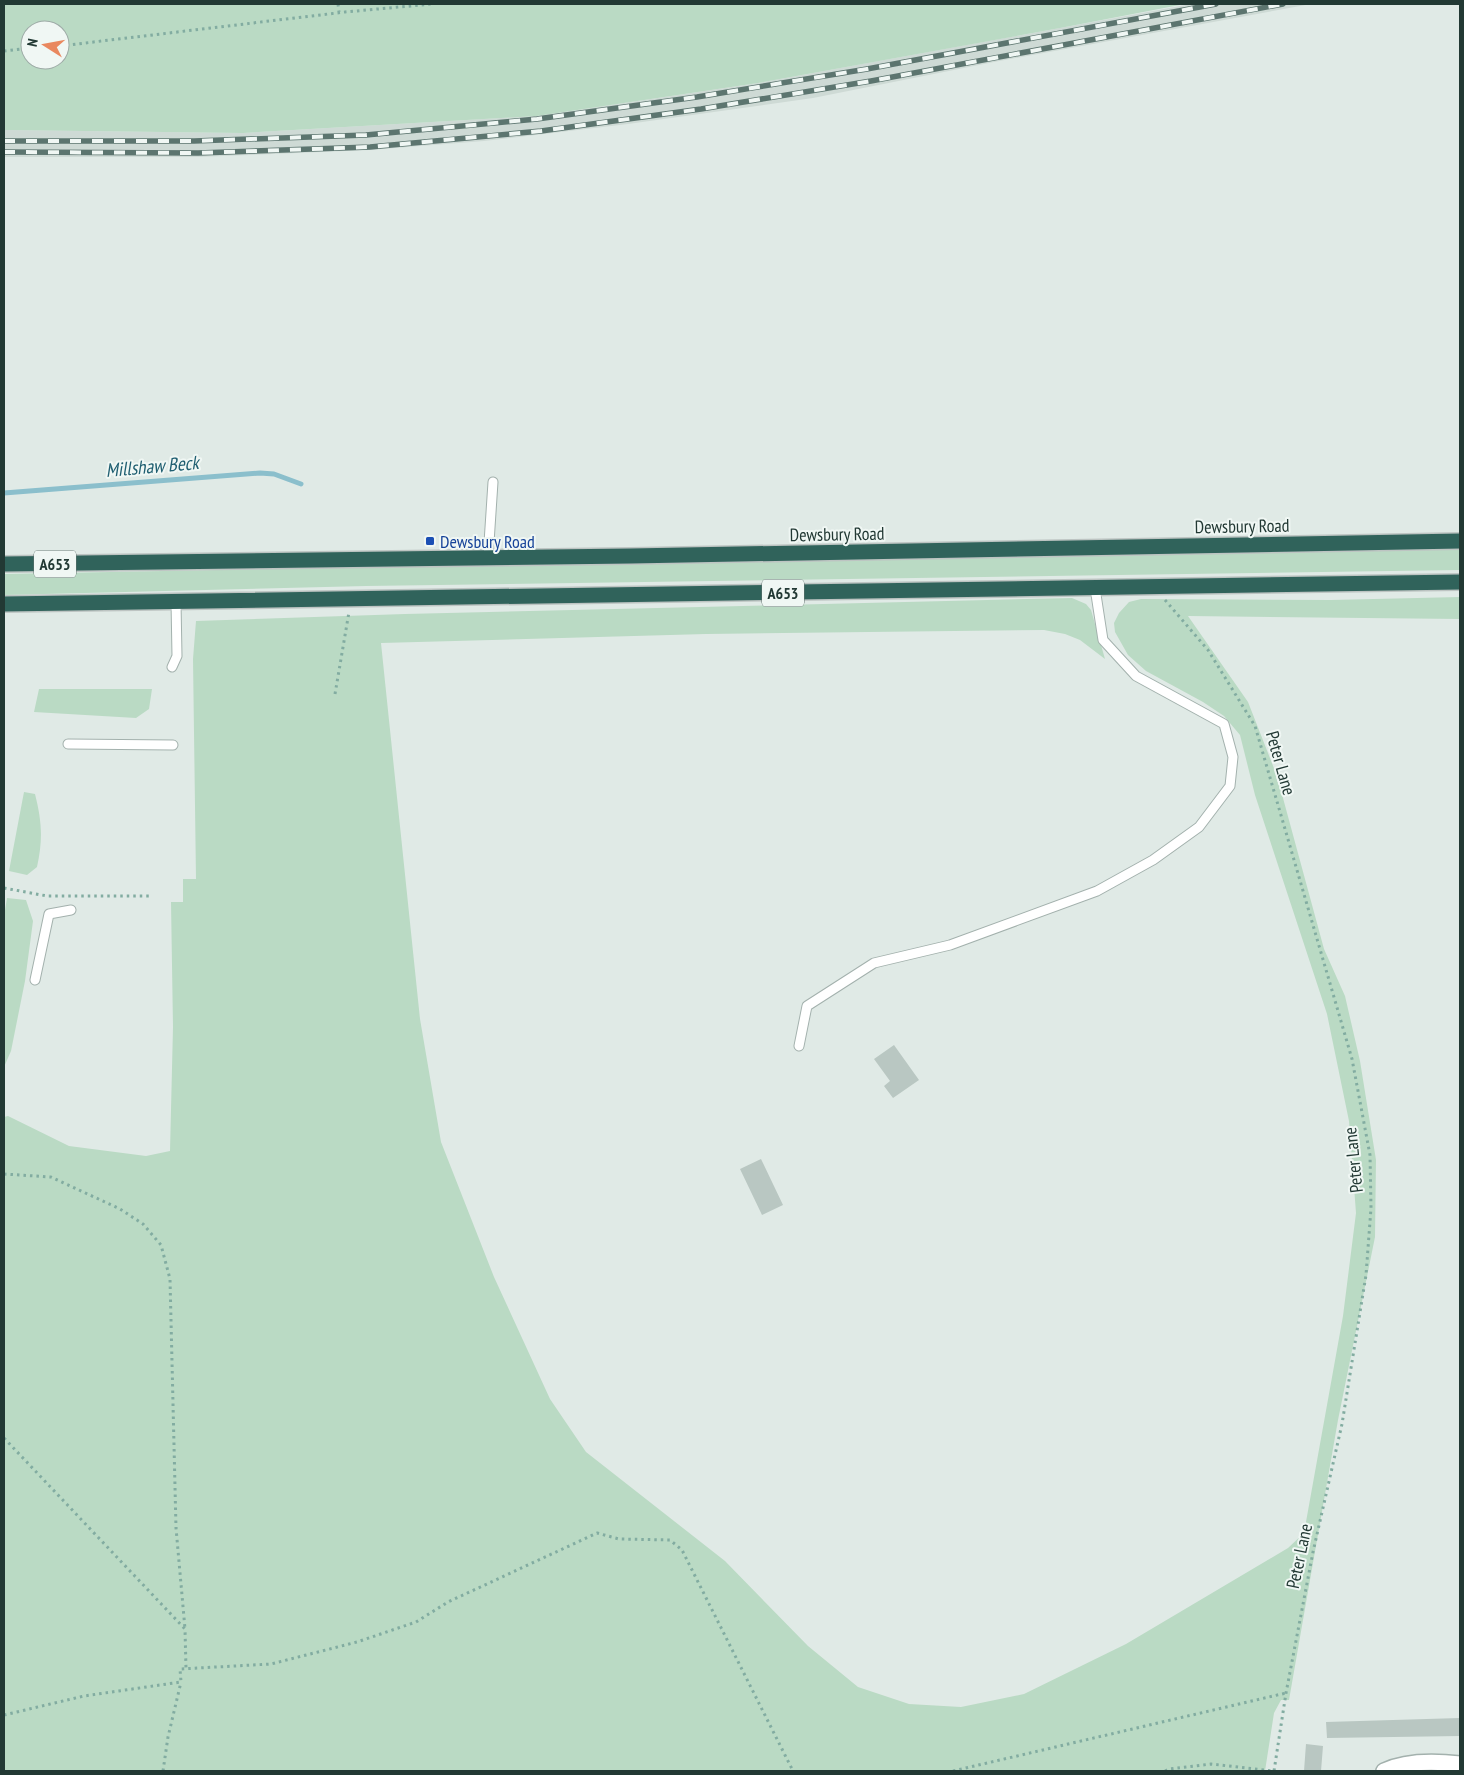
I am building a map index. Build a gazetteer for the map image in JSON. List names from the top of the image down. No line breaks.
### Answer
{"streets":{"highway":["Dewsbury Road","A653"],"path":["Peter Lane"]},"crossings":[["A653","Peter Lane"]],"water":["Millshaw Beck"],"places":{"transit":["Dewsbury Road"]},"north":"left"}
